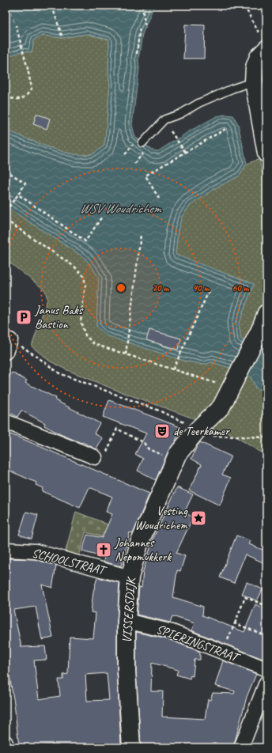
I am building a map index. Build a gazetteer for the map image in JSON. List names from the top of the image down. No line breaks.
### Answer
{"streets":{"street":["SCHOOLSTRAAT","VISSERSDIJK","SPIERINGSTRAAT"]},"crossings":[["SCHOOLSTRAAT","VISSERSDIJK"],["VISSERSDIJK","SPIERINGSTRAAT"]],"water":["WSV Woudrichem"],"places":{"parking":["Janus Baks Bastion"],"theatre":["de Teerkamer"],"place":["Vesting Woudrichem"],"church":["Johannes Nepomukkerk"]},"rings":["20 m","40 m","60 m"]}
